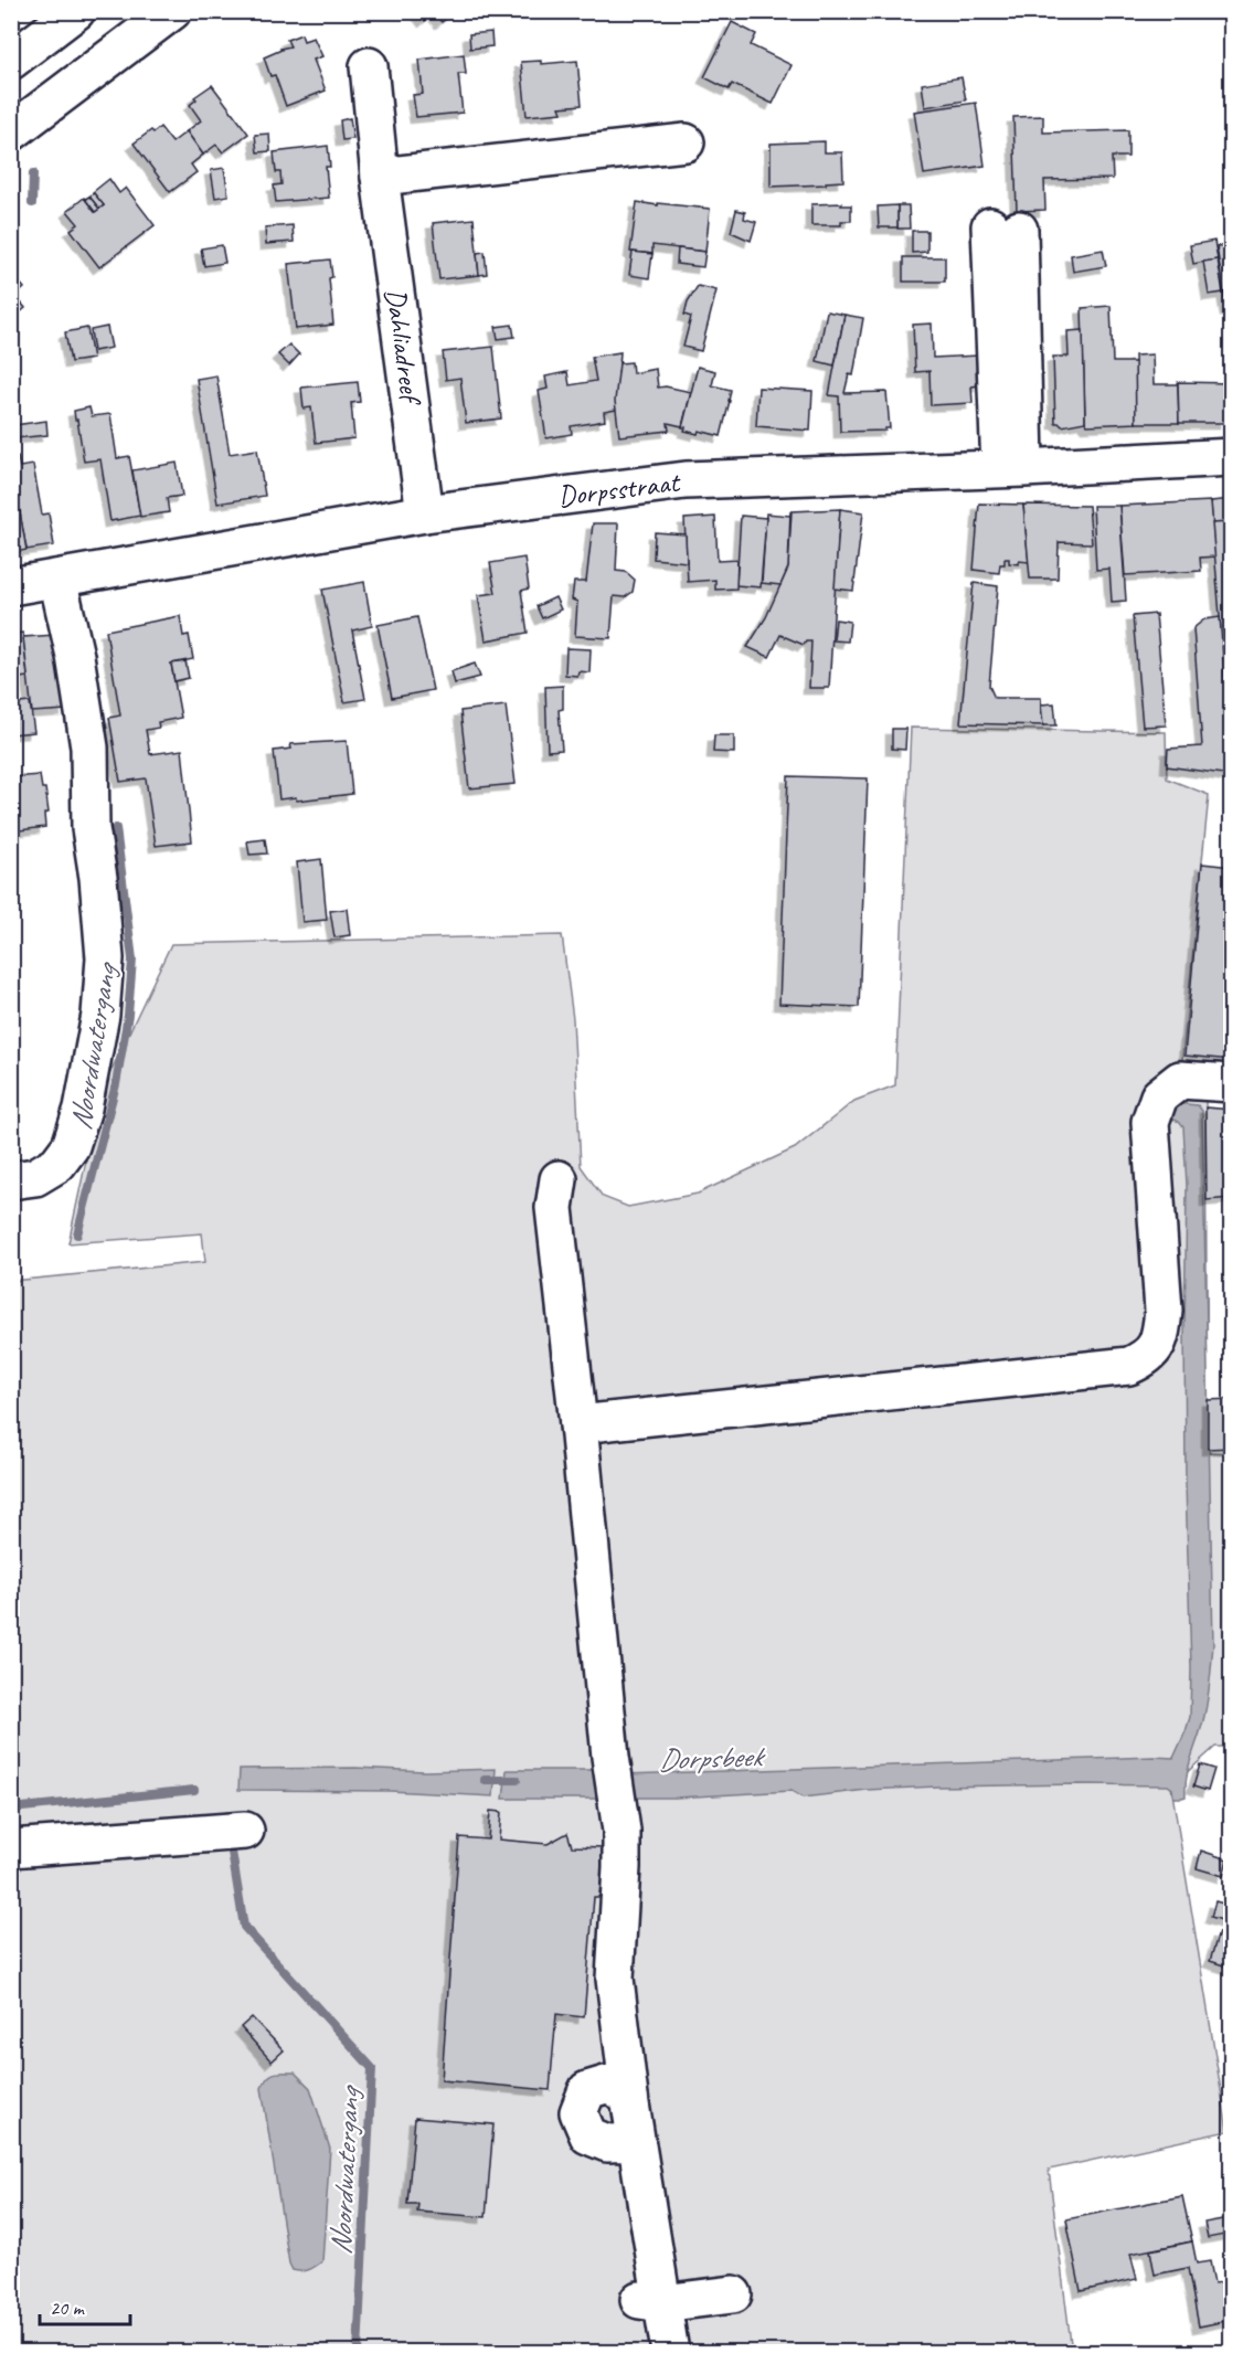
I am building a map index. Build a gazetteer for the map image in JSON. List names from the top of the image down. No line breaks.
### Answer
{"streets":{"street":["Dahliadreef","Dorpsstraat"]},"crossings":[["Dahliadreef","Dorpsstraat"]],"water":["Noordwatergang","Dorpsbeek"],"scale_bar":"20 m"}
